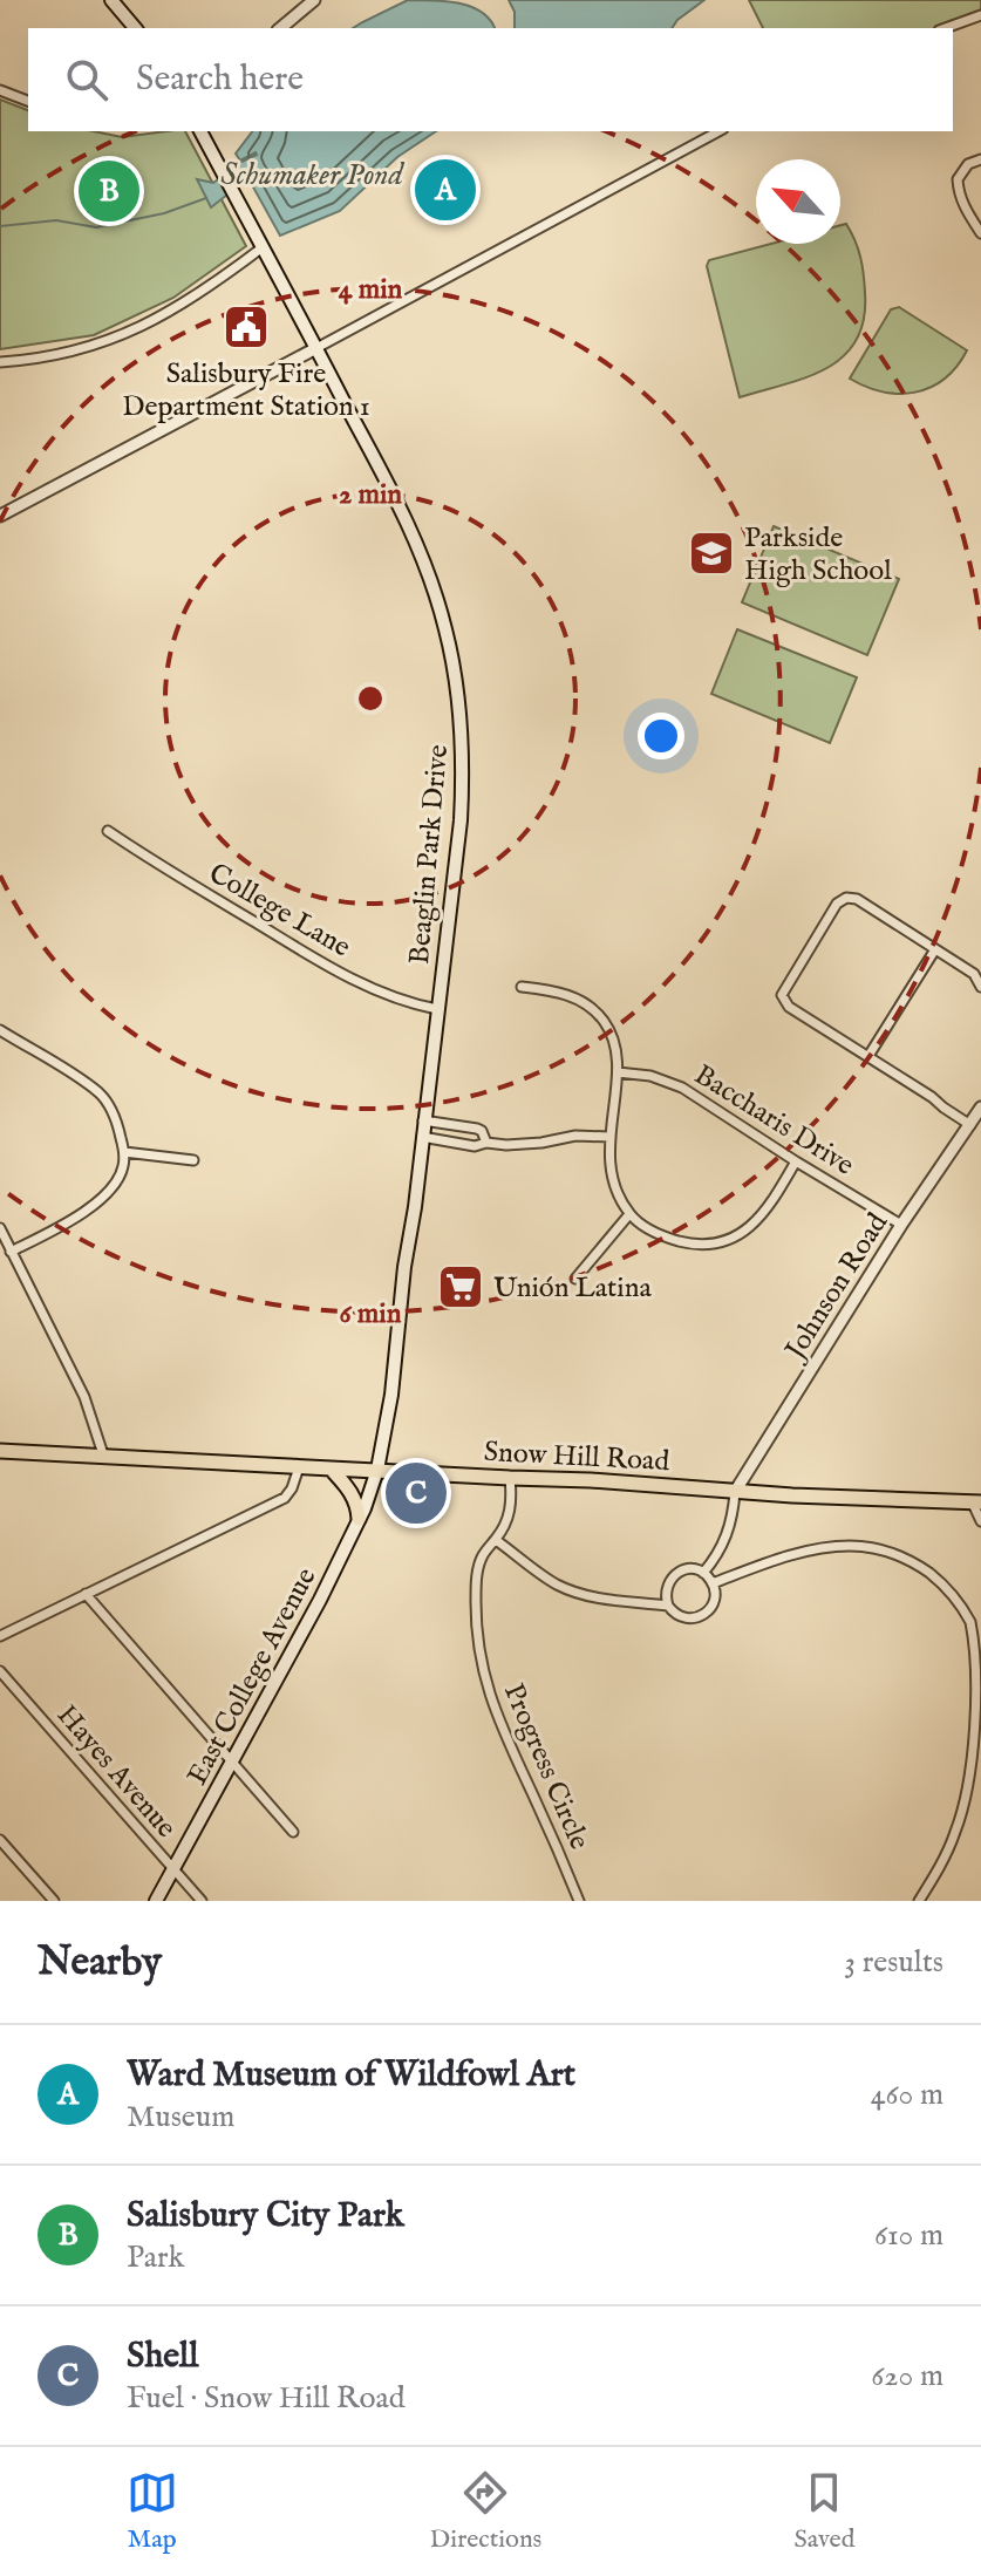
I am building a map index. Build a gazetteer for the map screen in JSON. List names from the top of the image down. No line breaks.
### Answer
{"streets":{"main road":["Beaglin Park Drive","Snow Hill Road","East College Avenue"],"street":["College Lane","Baccharis Drive","Johnson Road","Progress Circle","Hayes Avenue"]},"crossings":[["Beaglin Park Drive","College Lane"],["Beaglin Park Drive","Snow Hill Road"],["Beaglin Park Drive","East College Avenue"],["Baccharis Drive","Johnson Road"],["Johnson Road","Snow Hill Road"],["Snow Hill Road","East College Avenue"],["Snow Hill Road","Progress Circle"],["East College Avenue","Hayes Avenue"]],"water":["Schumaker Pond"],"places":{"public building":["Salisbury Fire Department Station 1"],"school or university":["Parkside High School"],"supermarket":["Unión Latina"]},"north":"top left","page":{"search":"Search here","pins":["A","B","C"],"heading":["Nearby","3 results"],"list":[{"mark":"A","name":"Ward Museum of Wildfowl Art","note":"Museum","value":"460 m"},{"mark":"B","name":"Salisbury City Park","note":"Park","value":"610 m"},{"mark":"C","name":"Shell","note":"Fuel · Snow Hill Road","value":"620 m"}],"nav":["Map","Directions","Saved"]},"rings":["4 min","2 min","6 min"]}
